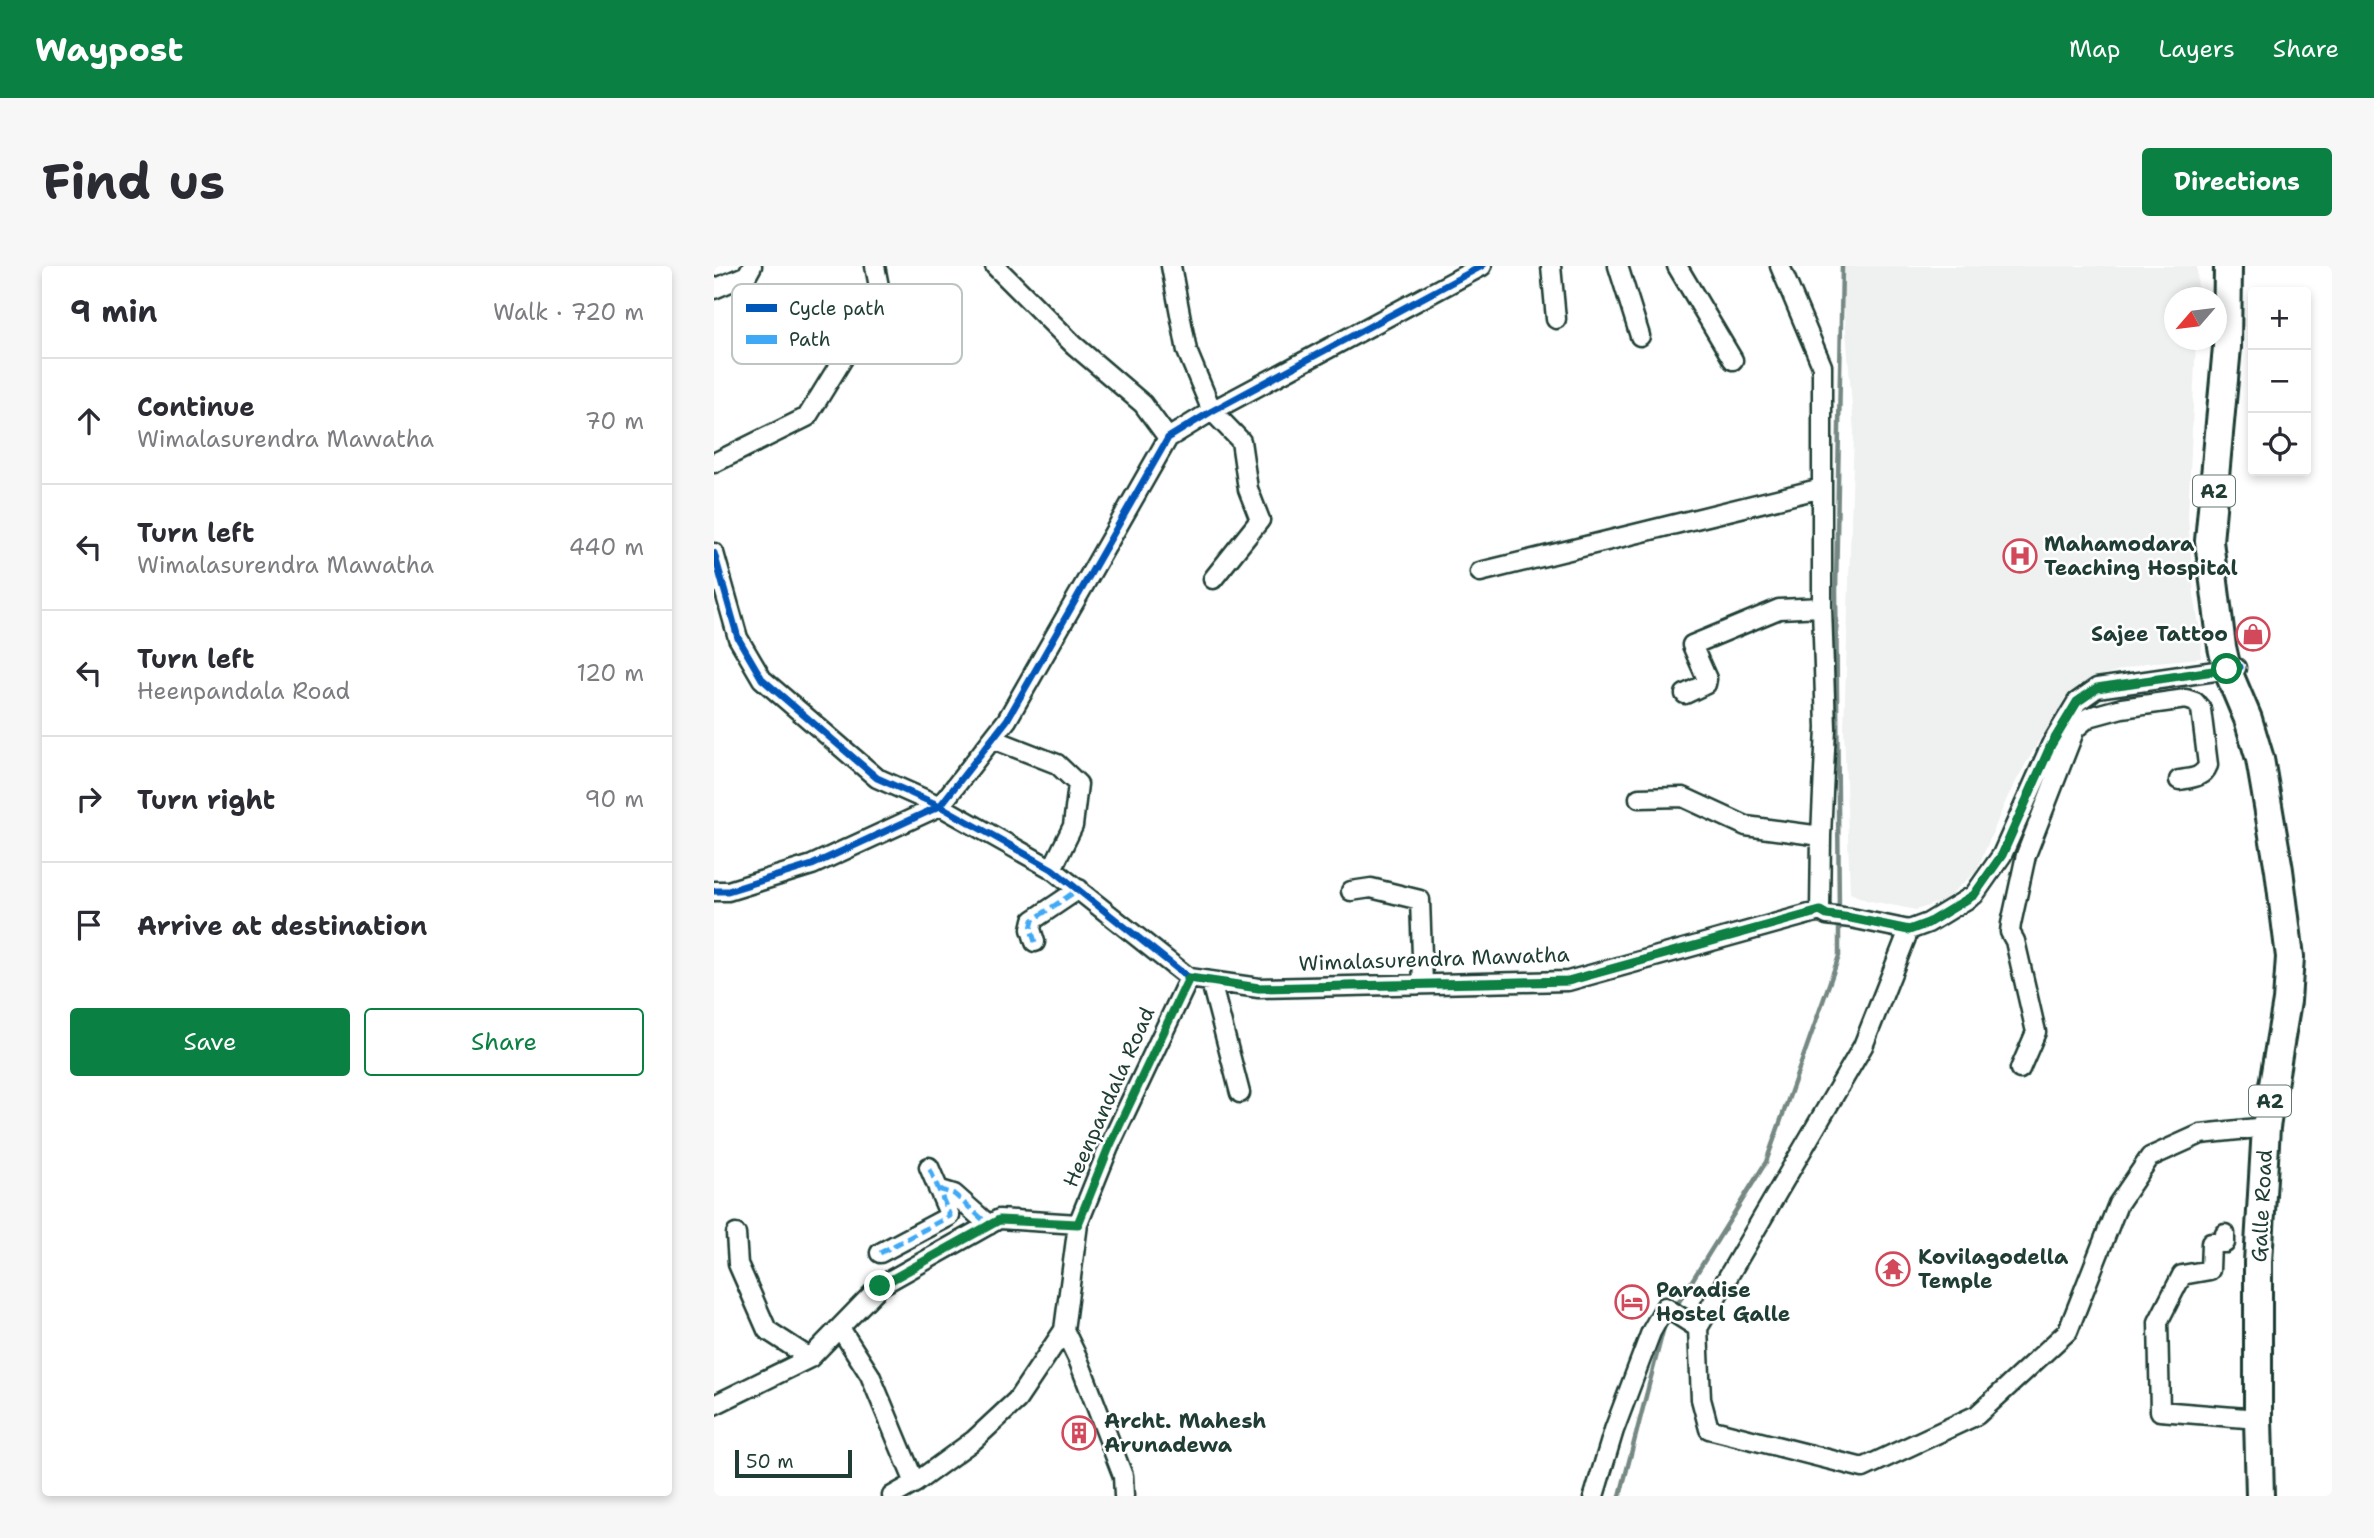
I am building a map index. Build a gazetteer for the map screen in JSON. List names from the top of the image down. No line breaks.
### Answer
{"streets":{"highway":["A2","Galle Road"],"street":["Wimalasurendra Mawatha","Heenpandala Road"]},"crossings":[["Wimalasurendra Mawatha","Heenpandala Road"]],"places":{"hospital":["Mahamodara Teaching Hospital"],"shop":["Sajee Tattoo"],"temple":["Kovilagodella Temple"],"hotel":["Paradise Hostel Galle"],"building":["Archt. Mahesh Arunadewa"]},"legend":["Cycle path","Path"],"scale_bar":"50 m","north":"bottom left","page":{"header":"Waypost","nav":["Map","Layers","Share"],"buttons":["Directions",["Save","Share"]],"title":"Find us","heading":["9 min","Walk · 720 m"],"map_buttons":["+","−"],"list":[["Continue","Wimalasurendra Mawatha","70 m"],["Turn left","Wimalasurendra Mawatha","440 m"],["Turn left","Heenpandala Road","120 m"],["Turn right","90 m"],"Arrive at destination"],"scale":"50 m"}}
